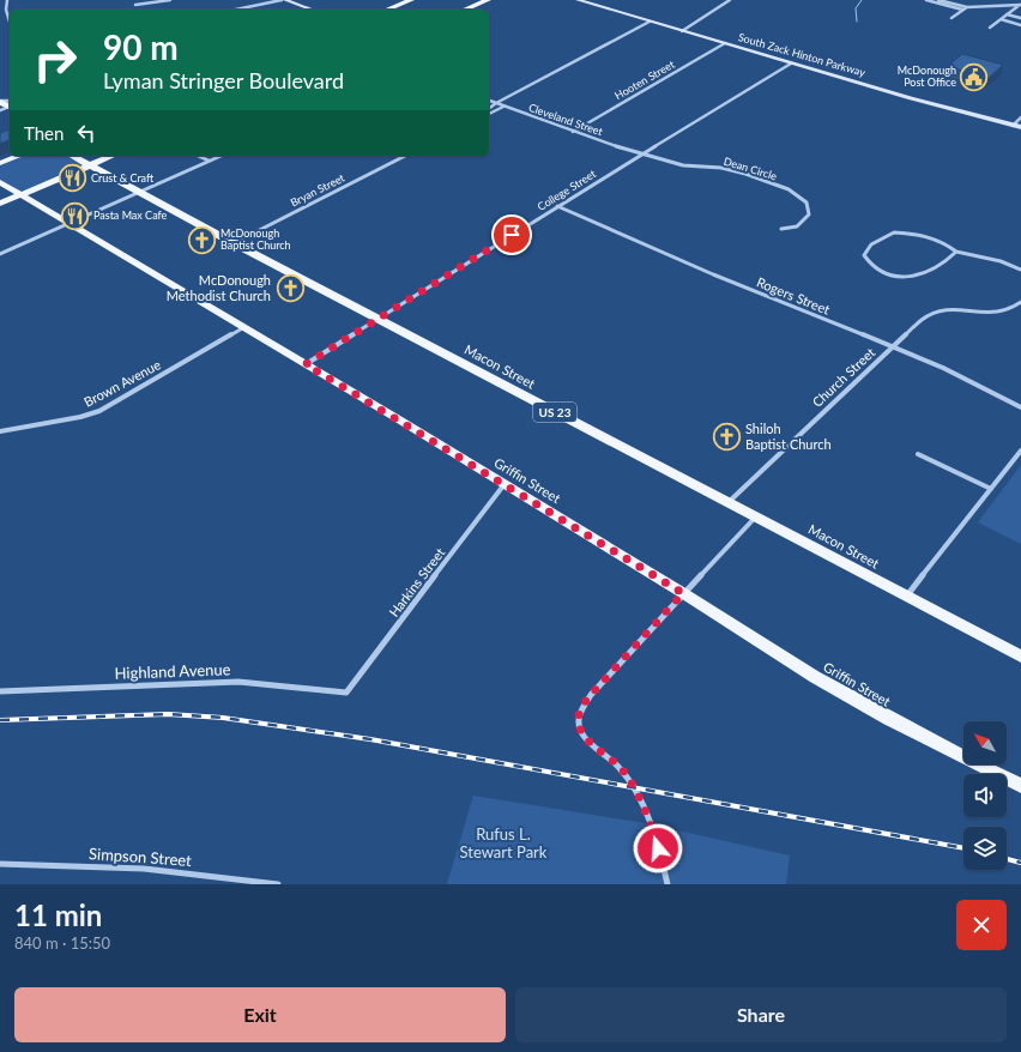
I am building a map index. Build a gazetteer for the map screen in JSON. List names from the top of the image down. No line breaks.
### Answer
{"streets":{"main road":["South Zack Hinton Parkway","Macon Street","US 23","Griffin Street"],"street":["Hooten Street","Cleveland Street","Dean Circle","Bryan Street","College Street","Rogers Street","Church Street","Brown Avenue","Harkins Street","Highland Avenue","Simpson Street"]},"crossings":[["South Zack Hinton Parkway","Hooten Street"],["South Zack Hinton Parkway","College Street"],["Hooten Street","Cleveland Street"],["Cleveland Street","Dean Circle"],["Cleveland Street","College Street"],["Dean Circle","College Street"],["Bryan Street","Macon Street"],["College Street","Rogers Street"],["College Street","Macon Street"],["College Street","Griffin Street"],["Rogers Street","Church Street"],["Macon Street","Church Street"],["Brown Avenue","Griffin Street"],["Griffin Street","Harkins Street"],["Harkins Street","Highland Avenue"]],"parks":["Rufus L. Stewart Park"],"places":{"public building":["McDonough Post Office"],"restaurant":["Crust & Craft","Pasta Max Cafe"],"church":["McDonough Baptist Church","McDonough Methodist Church","Shiloh Baptist Church"]},"north":"top left","page":{"turn":["90 m","Lyman Stringer Boulevard"],"then":"Then","heading":["11 min","840 m · 15:50"],"buttons":["Exit","Share"]}}
